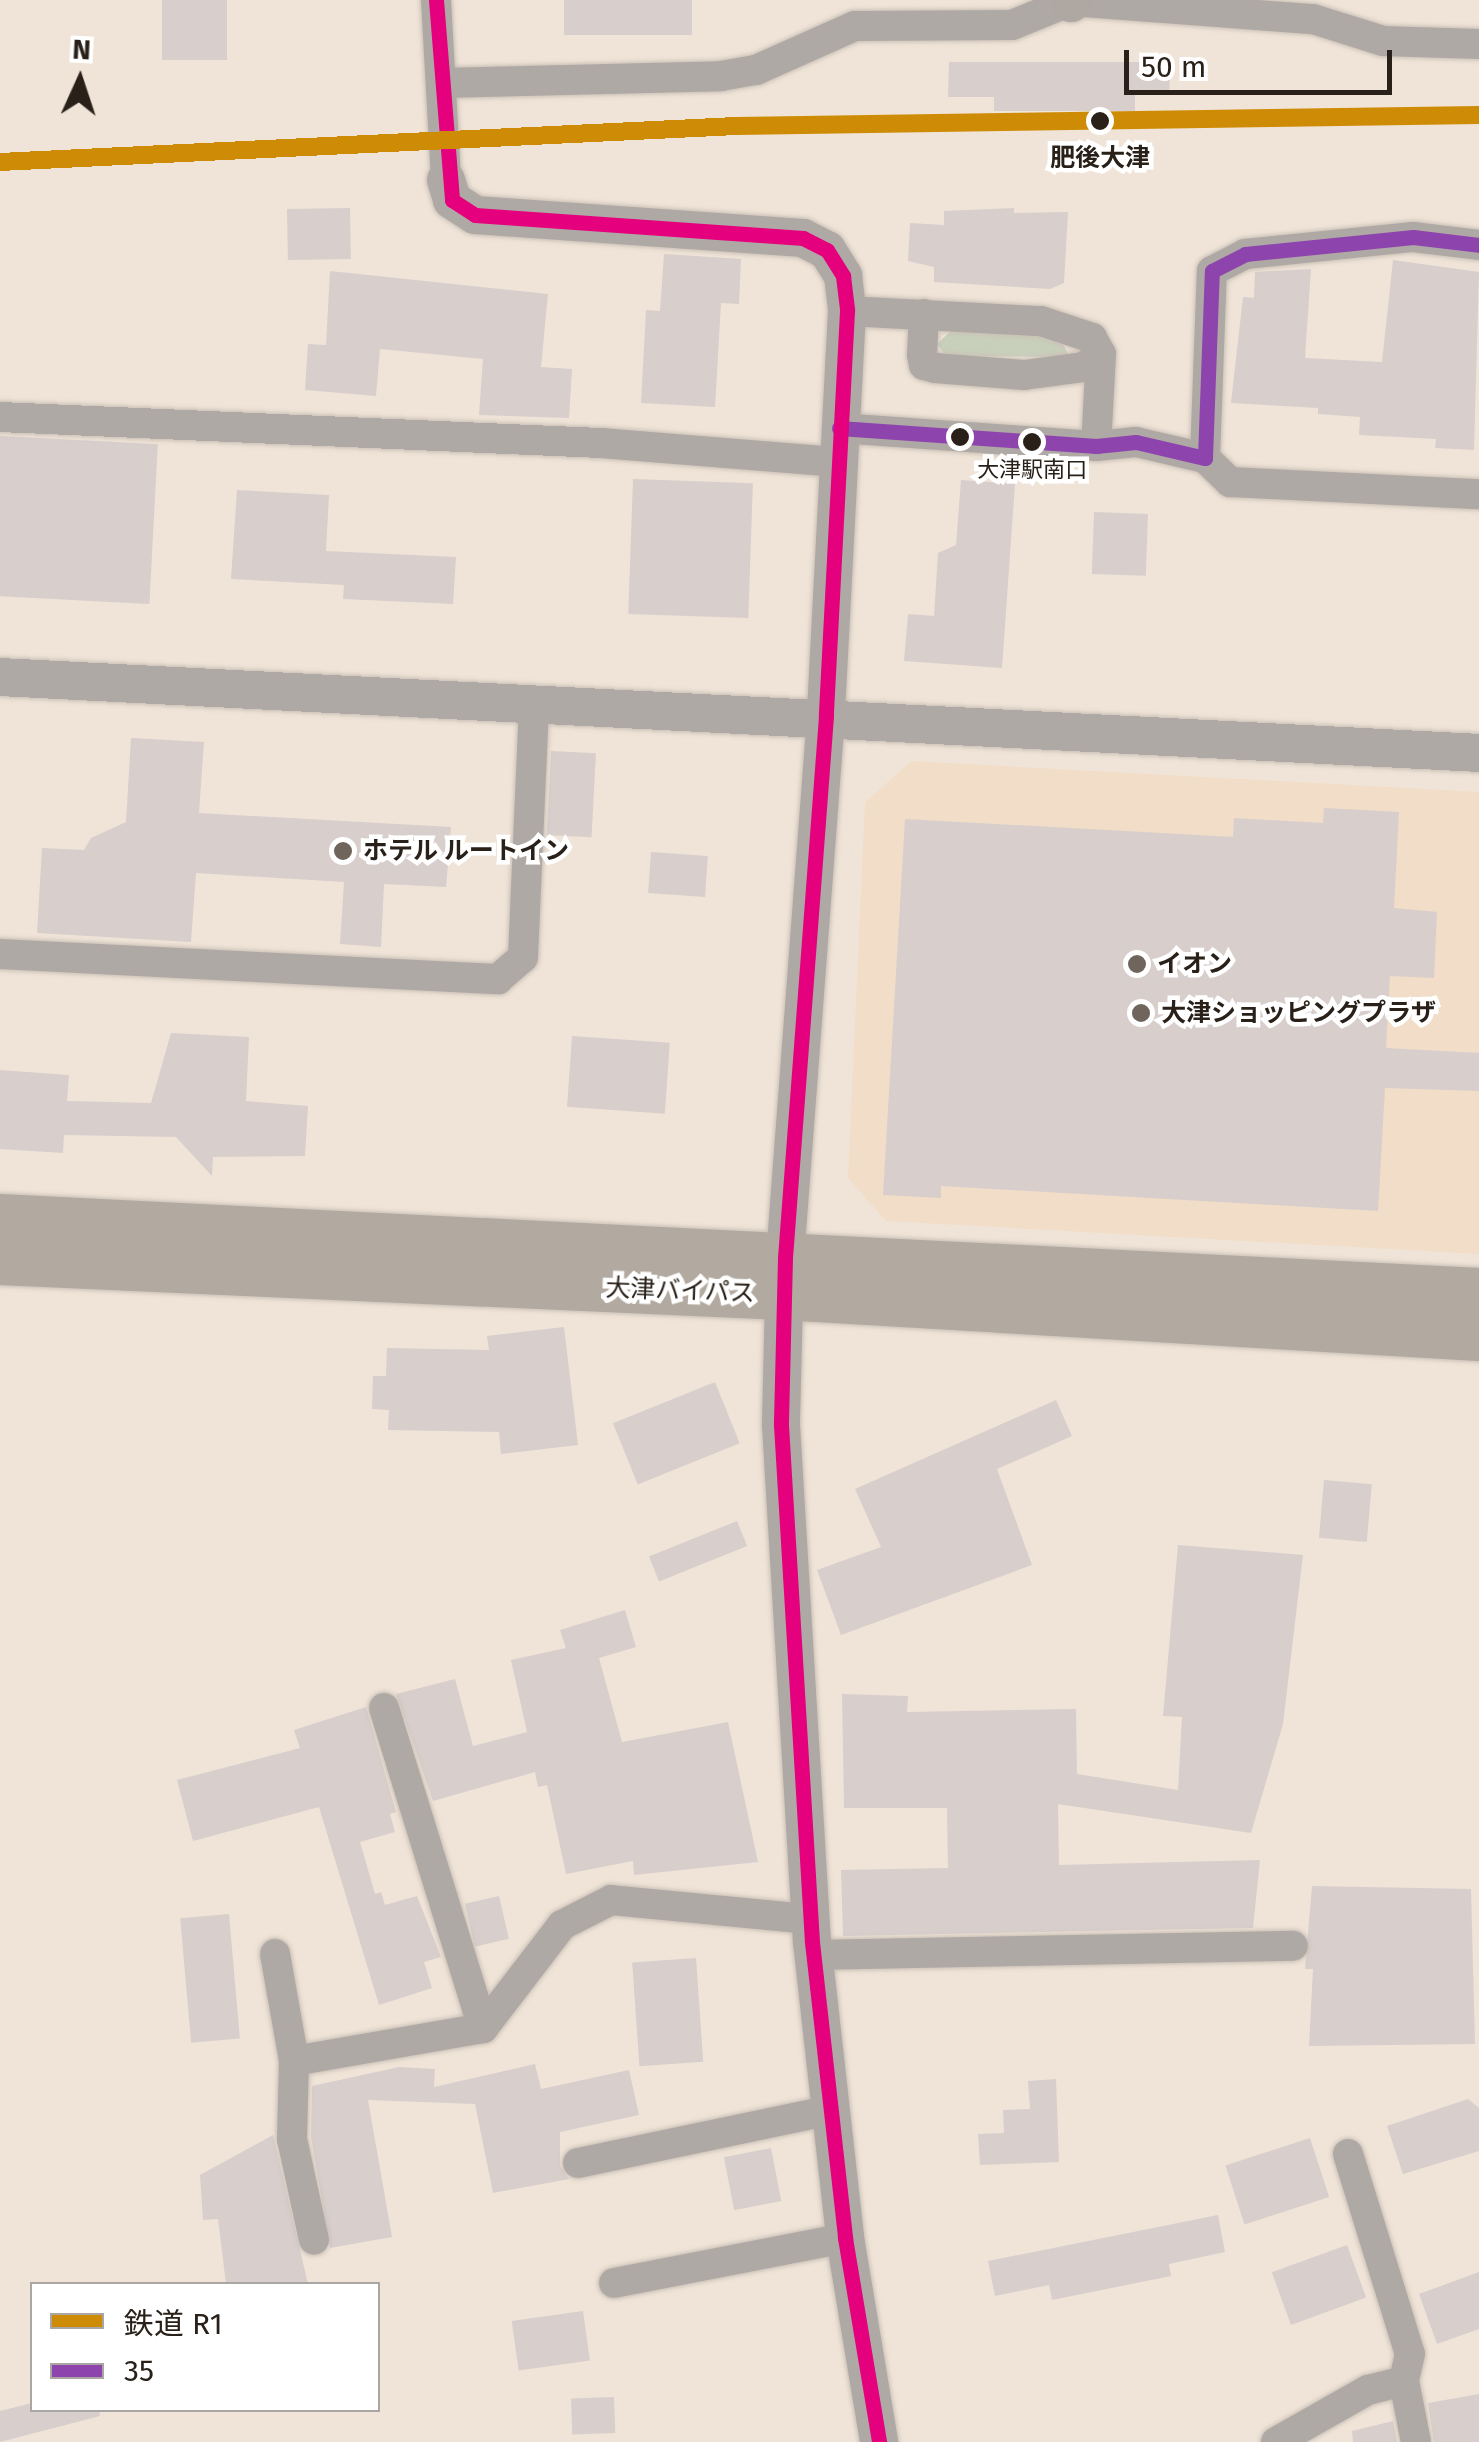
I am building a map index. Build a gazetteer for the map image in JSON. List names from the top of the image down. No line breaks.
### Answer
{"streets":{"highway":["大津バイパス"]},"places":["肥後大津","大津駅南口","ホテル ルートイン","イオン","大津ショッピングプラザ"],"lines":["rail line R1","transit line 35"],"legend":["鉄道 R1","35"],"scale_bar":"50 m","north":"top"}
